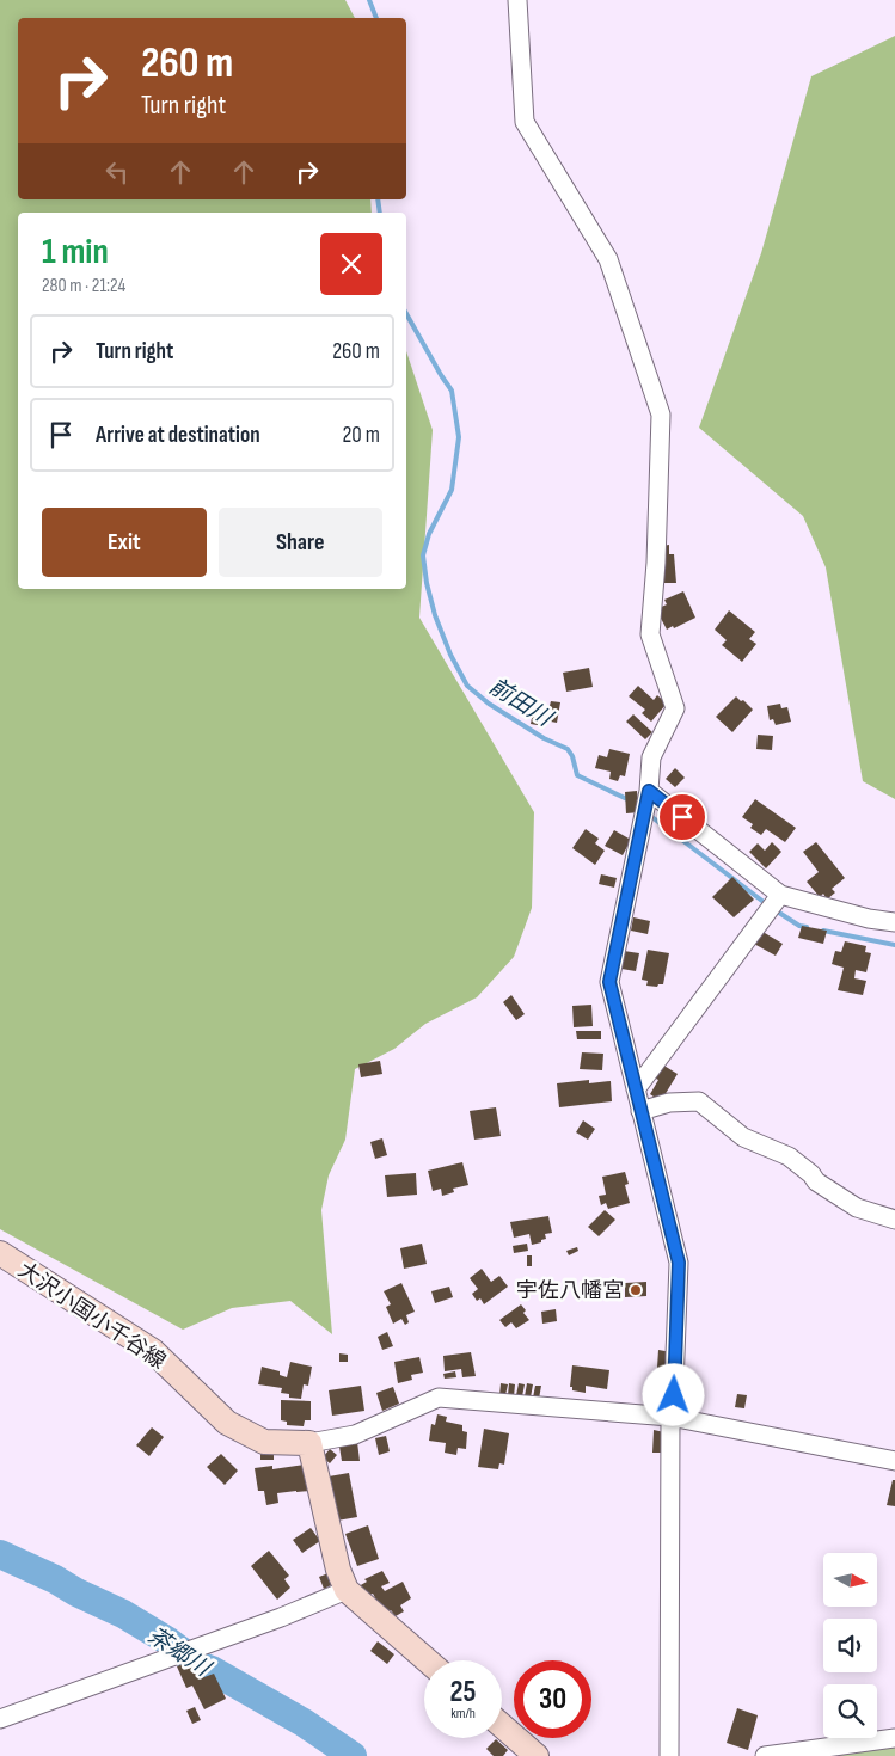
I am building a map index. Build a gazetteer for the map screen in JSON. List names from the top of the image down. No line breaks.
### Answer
{"streets":{"main road":["大沢小国小千谷線"]},"water":["前田川","茶郷川"],"places":["宇佐八幡宮"],"north":"right","page":{"turn":["260 m","Turn right"],"heading":["1 min","280 m · 21:24"],"list":[{"name":"Turn right","value":"260 m"},{"name":"Arrive at destination","value":"20 m"}],"buttons":["Exit","Share"],"speed":"25 km/h","limit":"30"}}
